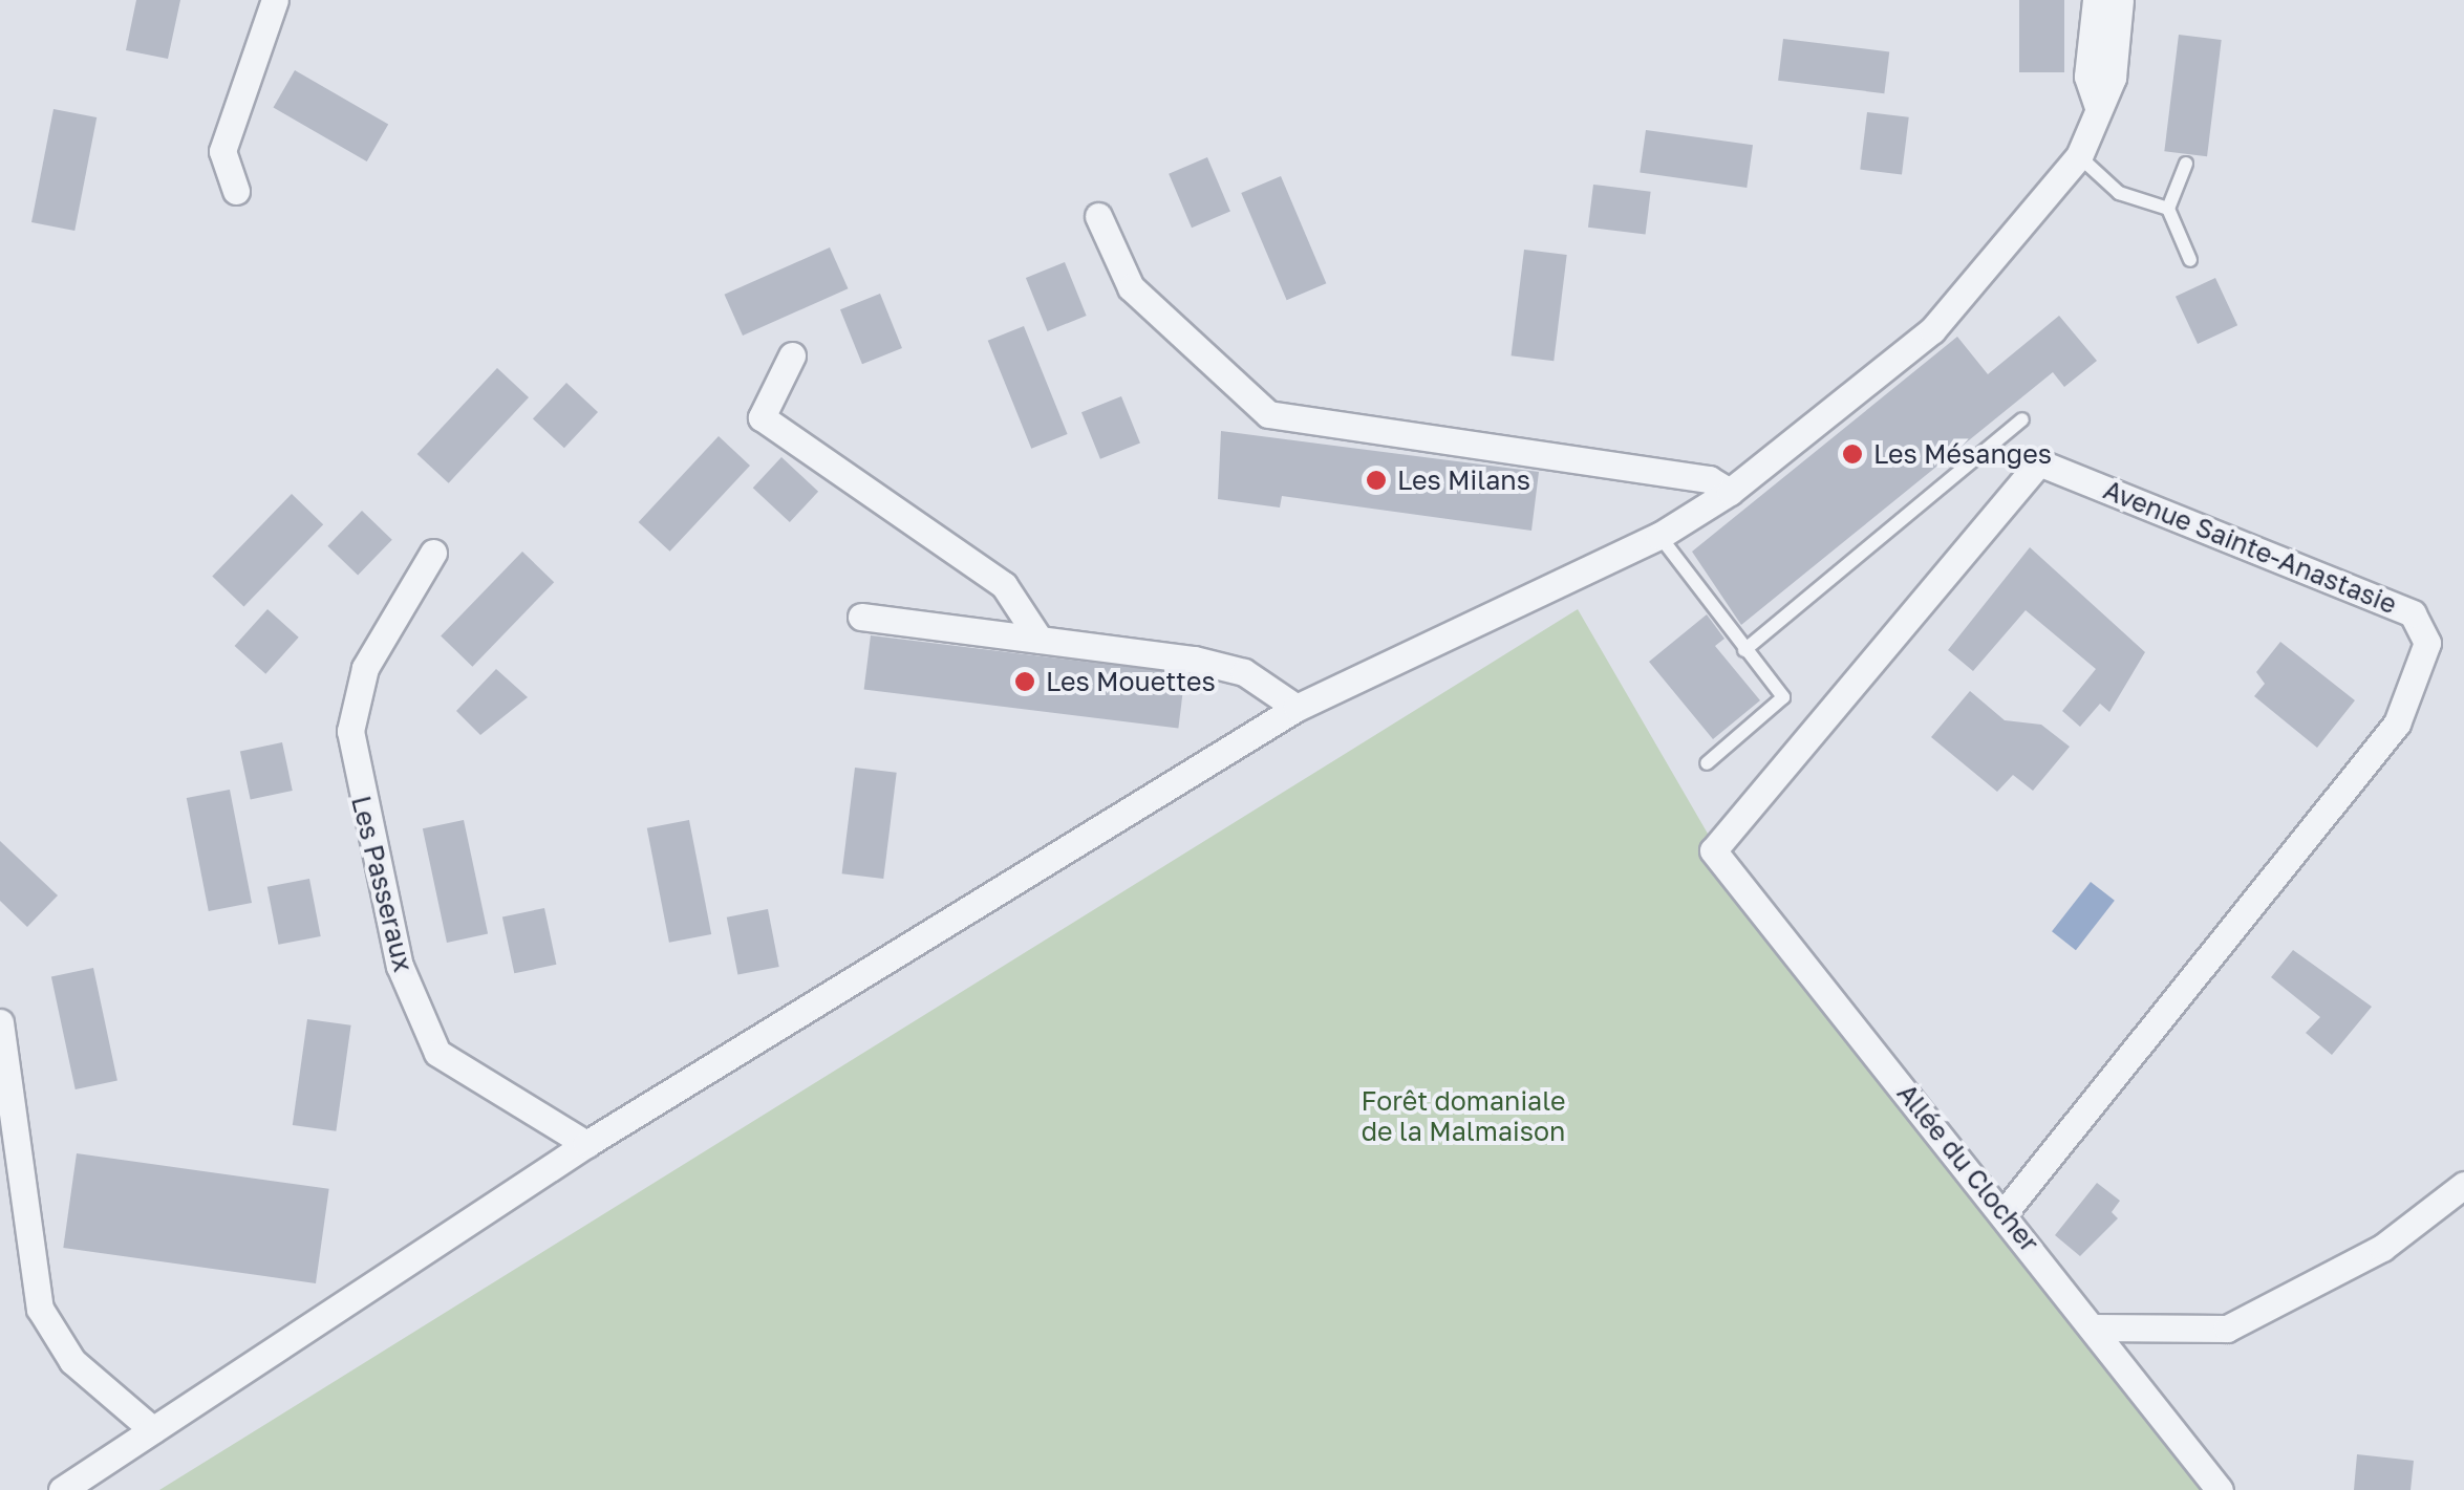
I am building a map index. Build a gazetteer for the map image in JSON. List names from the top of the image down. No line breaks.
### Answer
{"streets":{"street":["Avenue Sainte-Anastasie","Les Passeraux","Allée du Clocher"]},"crossings":[["Avenue Sainte-Anastasie","Allée du Clocher"]],"parks":["Forêt domaniale de la Malmaison"],"places":["Les Mésanges","Les Milans","Les Mouettes"]}
